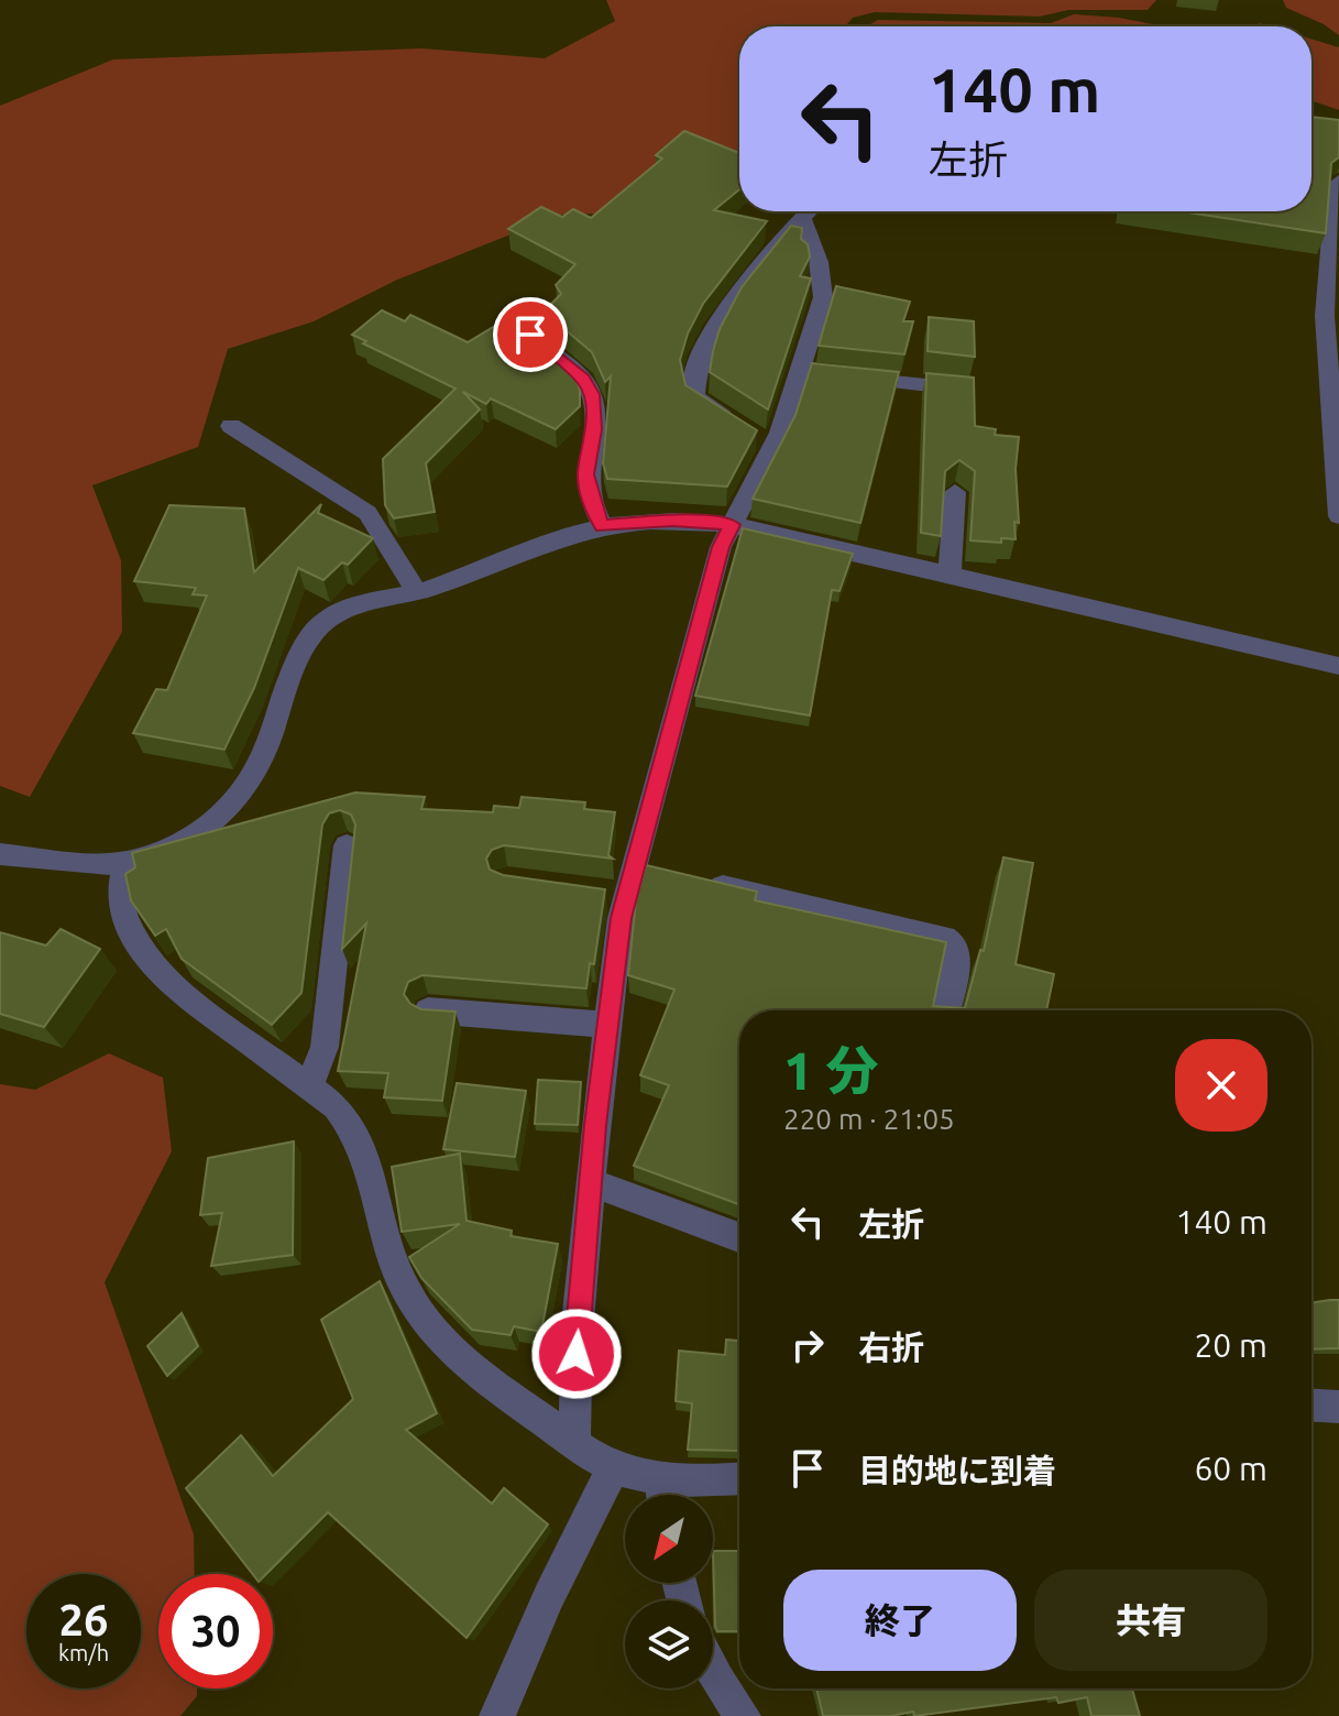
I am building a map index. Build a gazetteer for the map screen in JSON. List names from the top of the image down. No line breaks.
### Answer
{"north":"bottom left","page":{"turn":["140 m","左折"],"heading":["1 分","220 m · 21:05"],"list":[{"name":"左折","value":"140 m"},{"name":"右折","value":"20 m"},{"name":"目的地に到着","value":"60 m"}],"buttons":["終了","共有"],"speed":"26 km/h","limit":"30"}}
